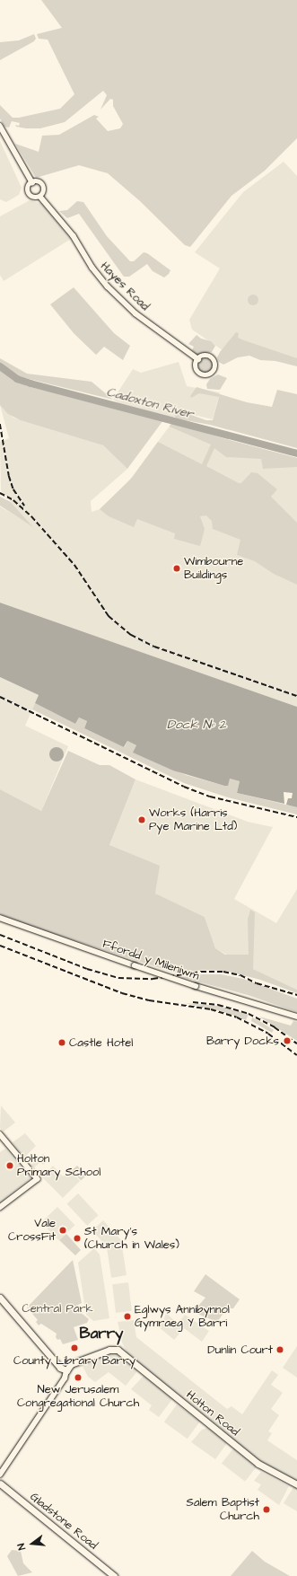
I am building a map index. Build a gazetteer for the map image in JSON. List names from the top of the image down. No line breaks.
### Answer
{"streets":{"main road":["Holton Road","Gladstone Road"],"street":["Hayes Road","Ffordd y Mileniwm"]},"districts":["Barry"],"water":["Cadoxton River","Dock Nº 2"],"parks":["Central Park"],"places":["Wimbourne Buildings","Works (Harris Pye Marine Ltd)","Barry Docks","Castle Hotel","Holton Primary School","Vale CrossFit","St Mary's (Church in Wales)","Eglwys Annibynnol Gymraeg Y Barri","County Library Barry","Dunlin Court","New Jerusalem Congregational Church","Salem Baptist Church"],"north":"left"}
